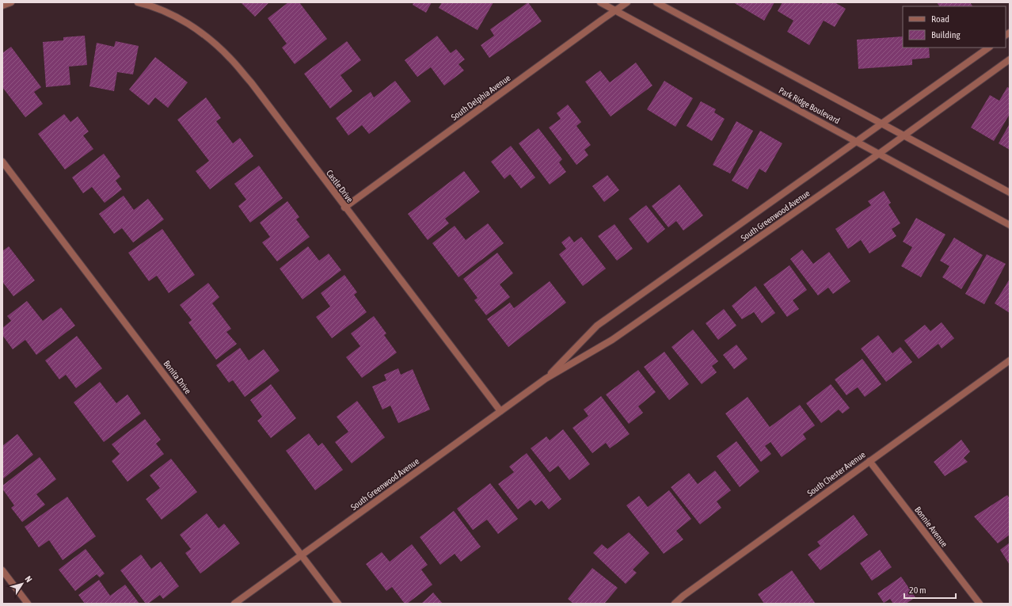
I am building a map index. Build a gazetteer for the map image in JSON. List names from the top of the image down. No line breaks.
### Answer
{"streets":{"street":["South Delphia Avenue","Park Ridge Boulevard","Castle Drive","South Greenwood Avenue","Bonita Drive","South Chester Avenue","Bonnie Avenue"]},"crossings":[["South Delphia Avenue","Park Ridge Boulevard"],["South Delphia Avenue","Castle Drive"],["Park Ridge Boulevard","South Greenwood Avenue"],["Castle Drive","South Greenwood Avenue"],["South Greenwood Avenue","Bonita Drive"],["South Chester Avenue","Bonnie Avenue"]],"legend":["Road","Building"],"scale_bar":"20 m","north":"top right"}
